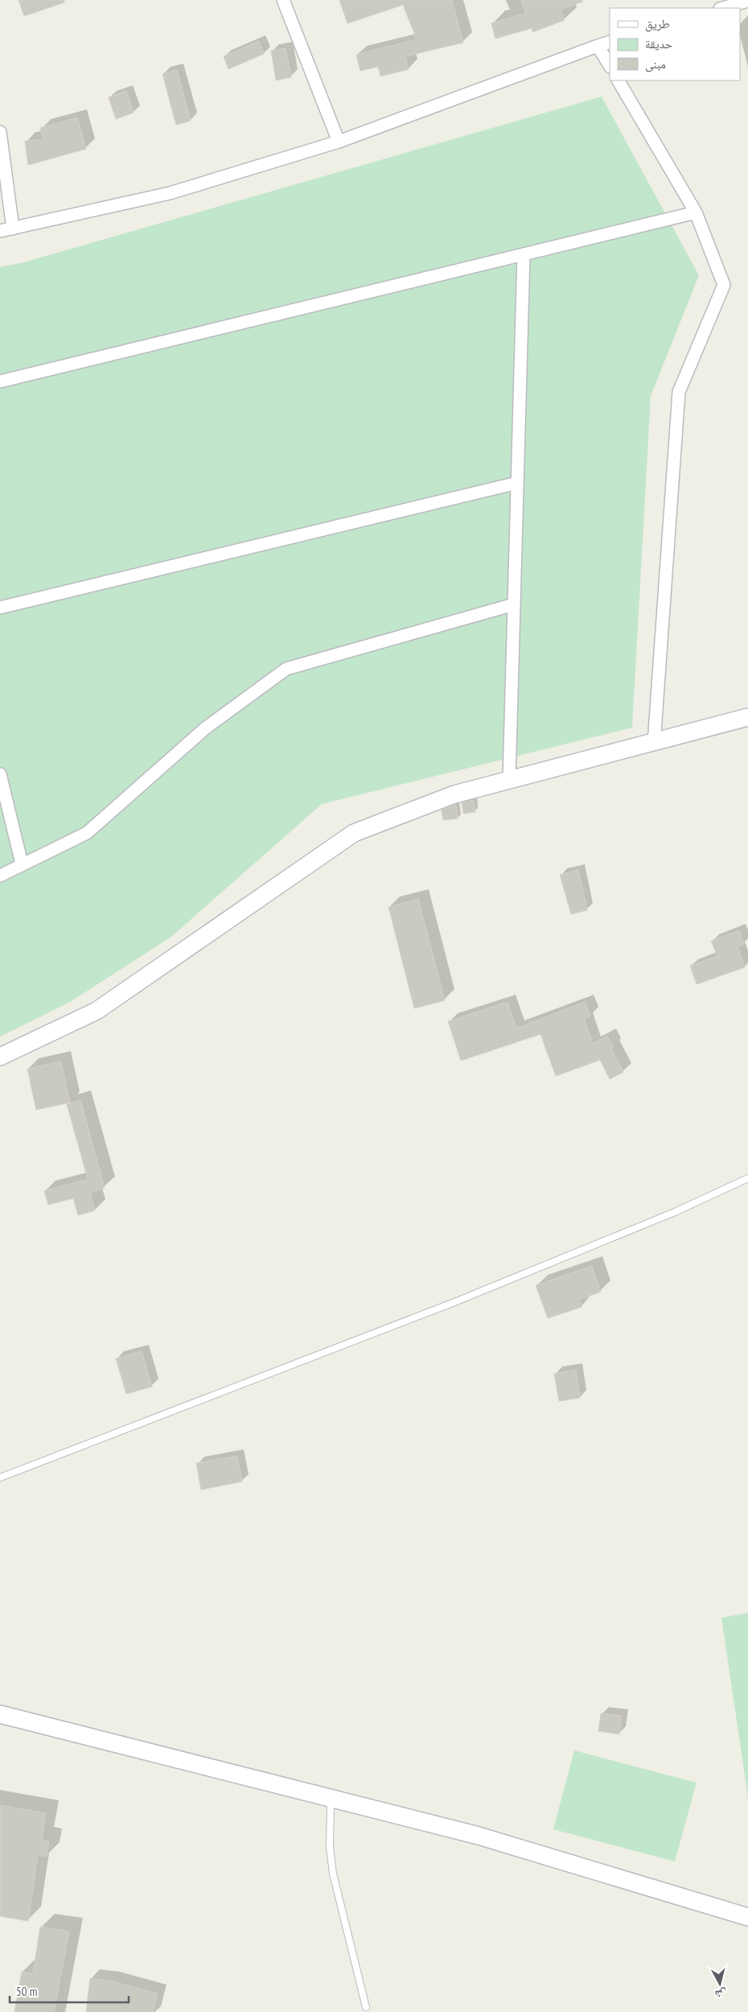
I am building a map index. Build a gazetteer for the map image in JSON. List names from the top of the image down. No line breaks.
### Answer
{"legend":["طريق","حديقة","مبنى"],"scale_bar":"50 m","north":"bottom"}
